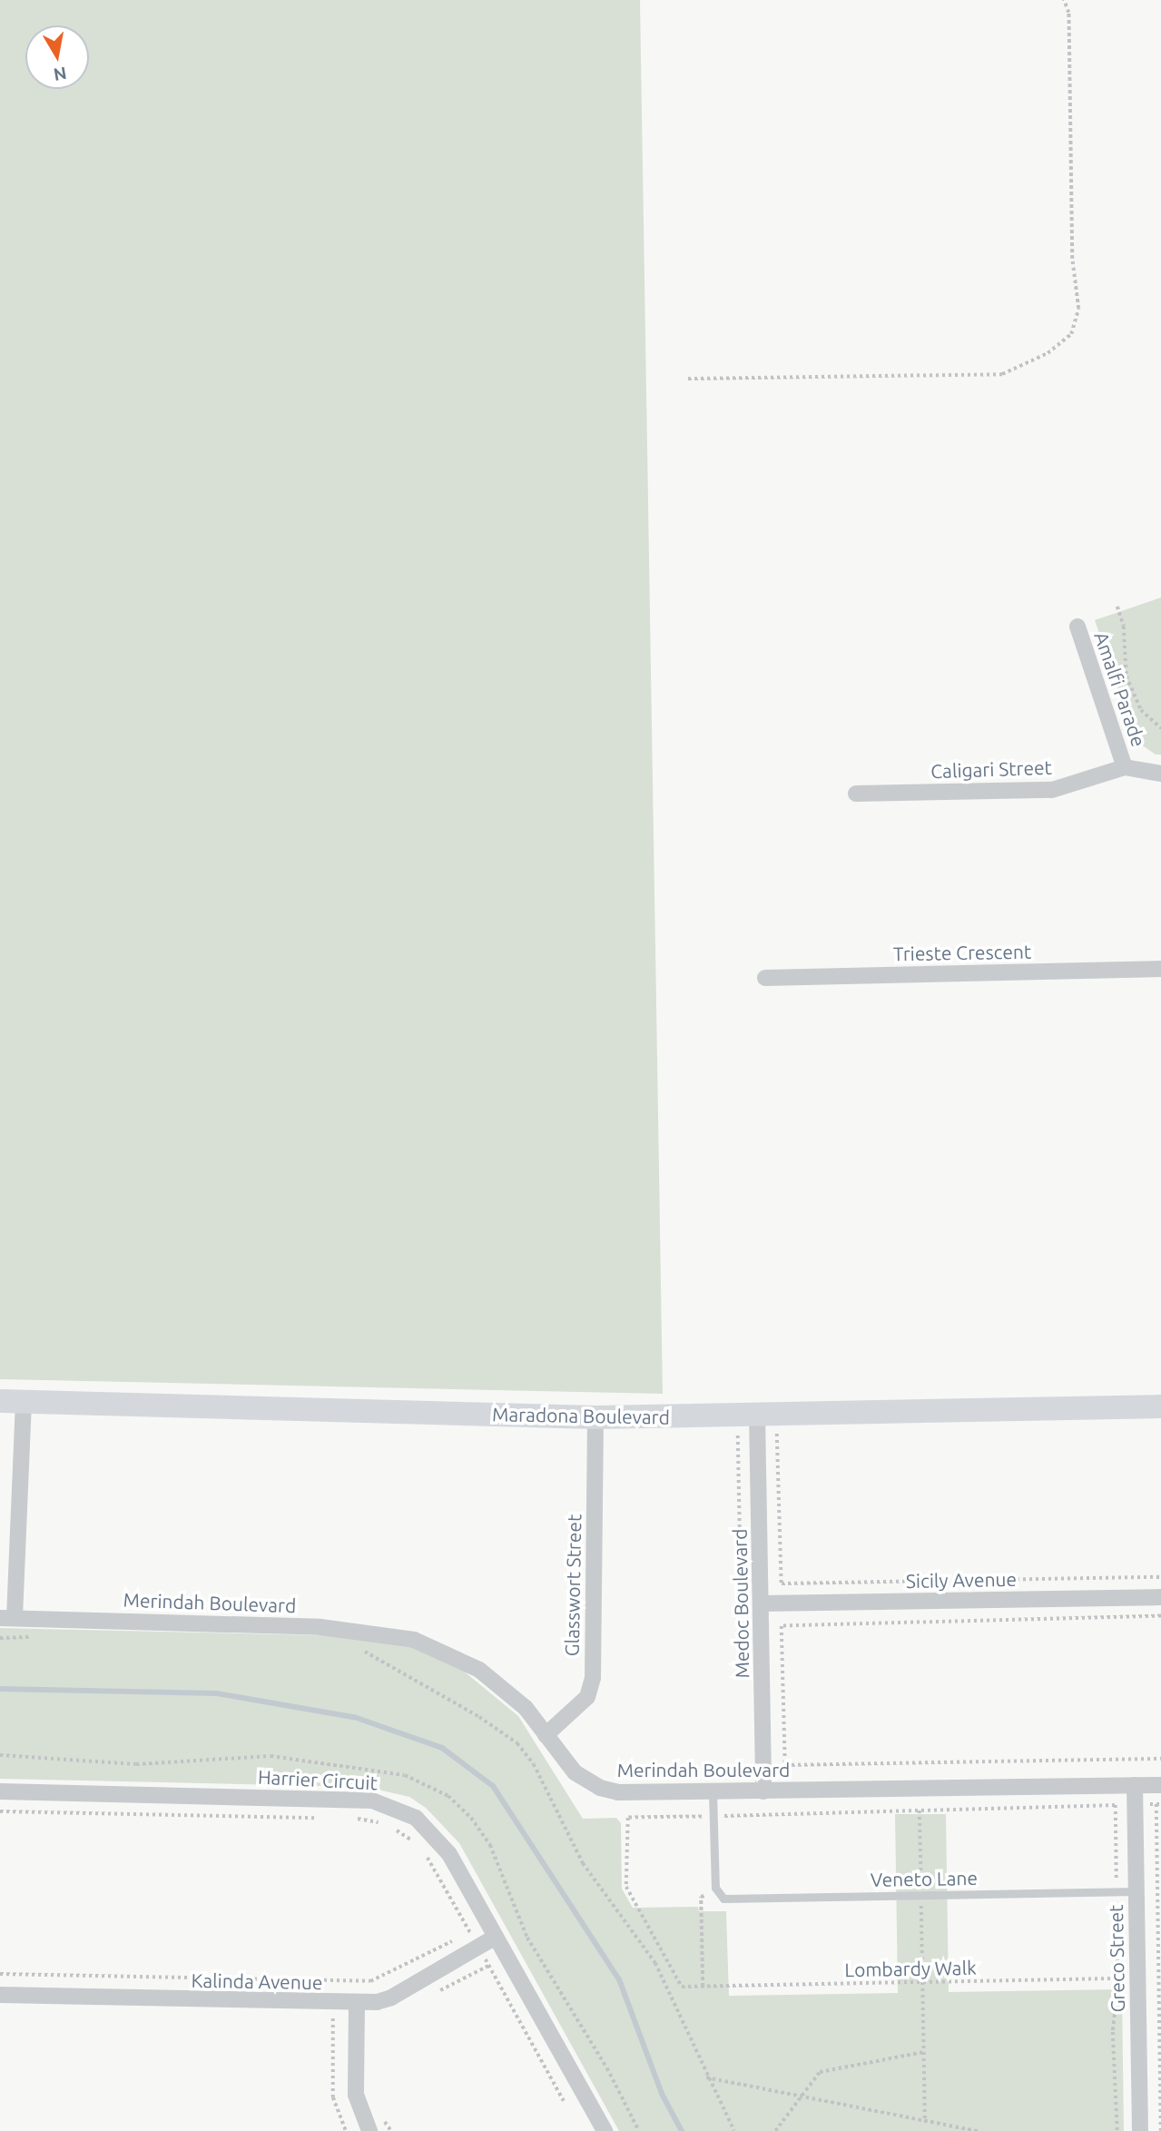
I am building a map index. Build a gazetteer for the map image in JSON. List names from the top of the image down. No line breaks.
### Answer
{"streets":{"street":["Amalfi Parade","Caligari Street","Trieste Crescent","Maradona Boulevard","Sicily Avenue","Glasswort Street","Merindah Boulevard","Medoc Boulevard","Harrier Circuit","Greco Street","Kalinda Avenue"],"lane":["Veneto Lane"],"path":["Lombardy Walk"]},"crossings":[["Amalfi Parade","Caligari Street"],["Maradona Boulevard","Glasswort Street"],["Maradona Boulevard","Medoc Boulevard"],["Sicily Avenue","Medoc Boulevard"],["Glasswort Street","Merindah Boulevard"],["Merindah Boulevard","Medoc Boulevard"],["Merindah Boulevard","Greco Street"],["Harrier Circuit","Kalinda Avenue"],["Veneto Lane","Greco Street"]],"north":"bottom"}
